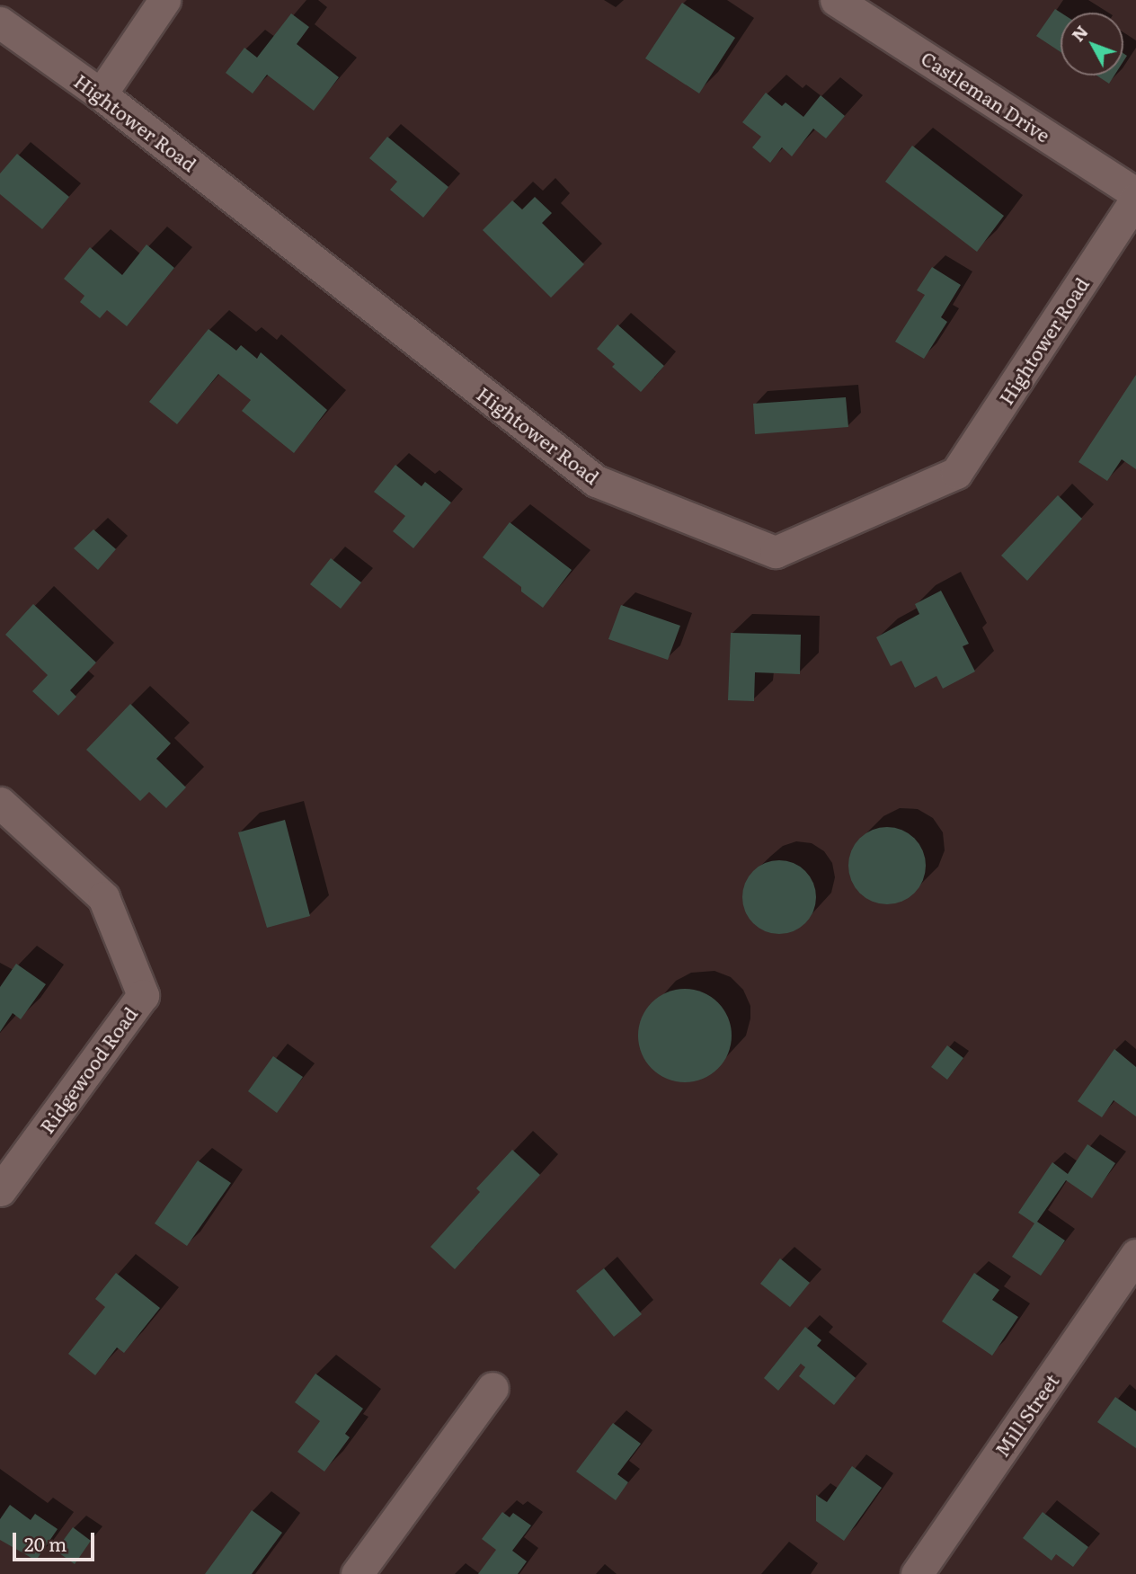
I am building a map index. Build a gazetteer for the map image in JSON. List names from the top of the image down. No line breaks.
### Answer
{"streets":{"street":["Castleman Drive","Hightower Road","Ridgewood Road","Mill Street"]},"scale_bar":"20 m","north":"top left"}
